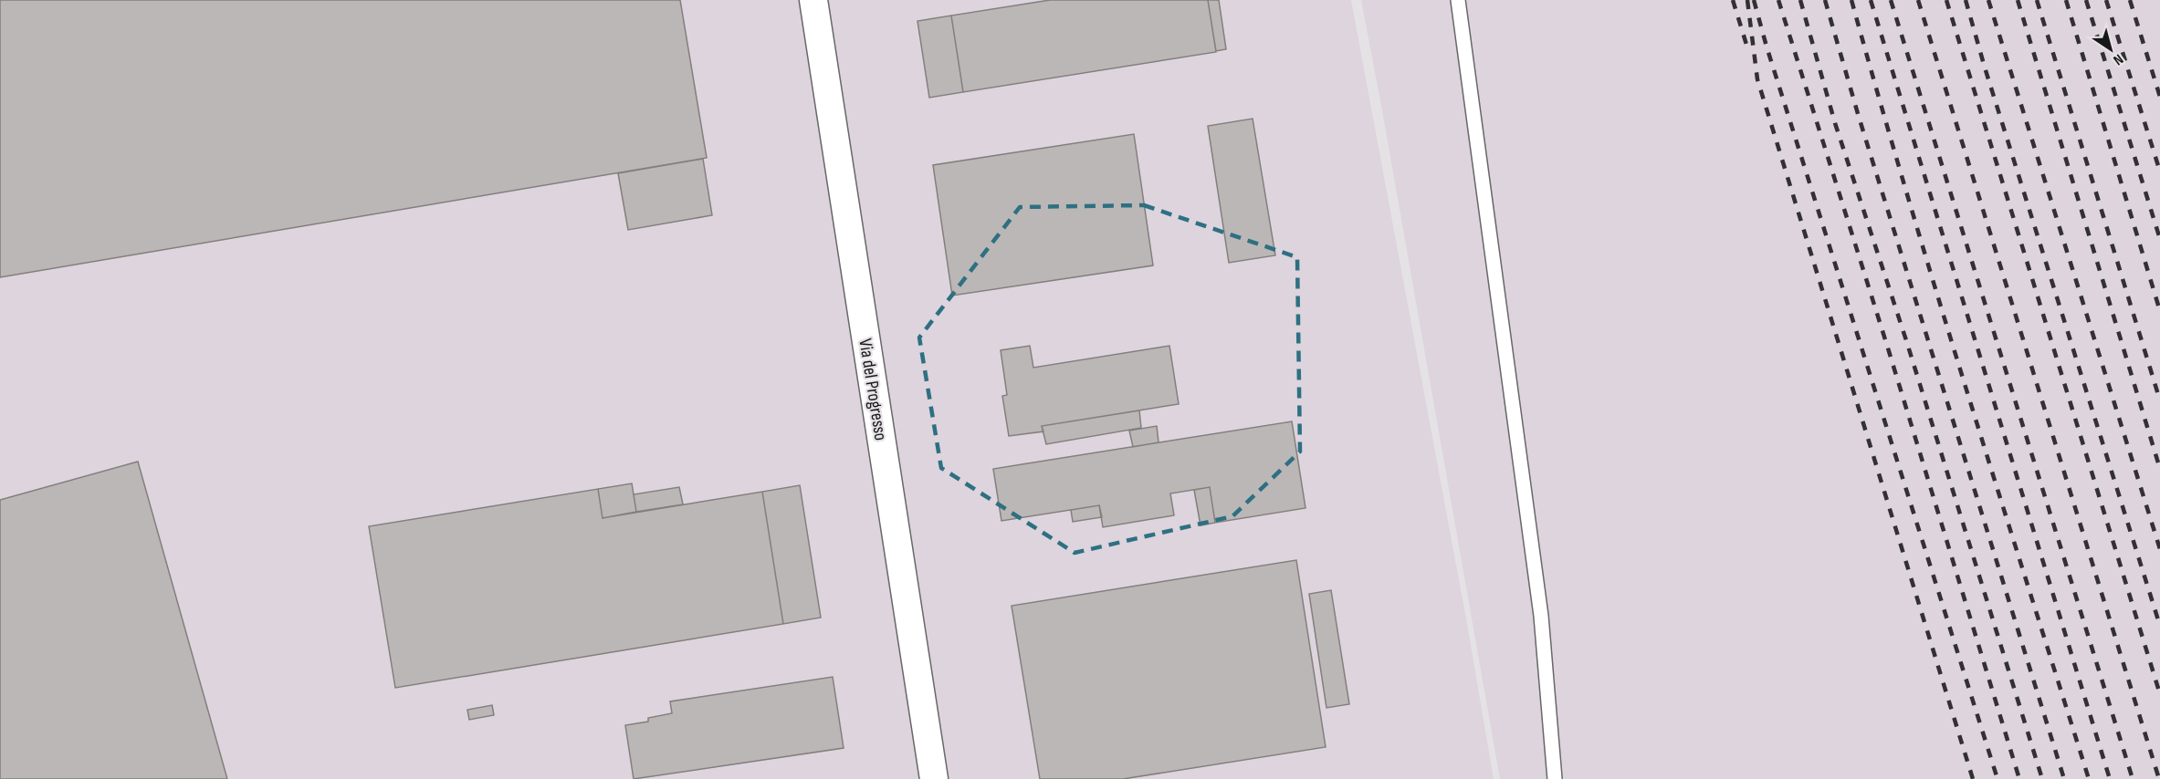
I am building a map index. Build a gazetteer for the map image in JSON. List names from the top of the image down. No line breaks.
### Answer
{"streets":{"street":["Via del Progresso"]},"north":"bottom right"}
